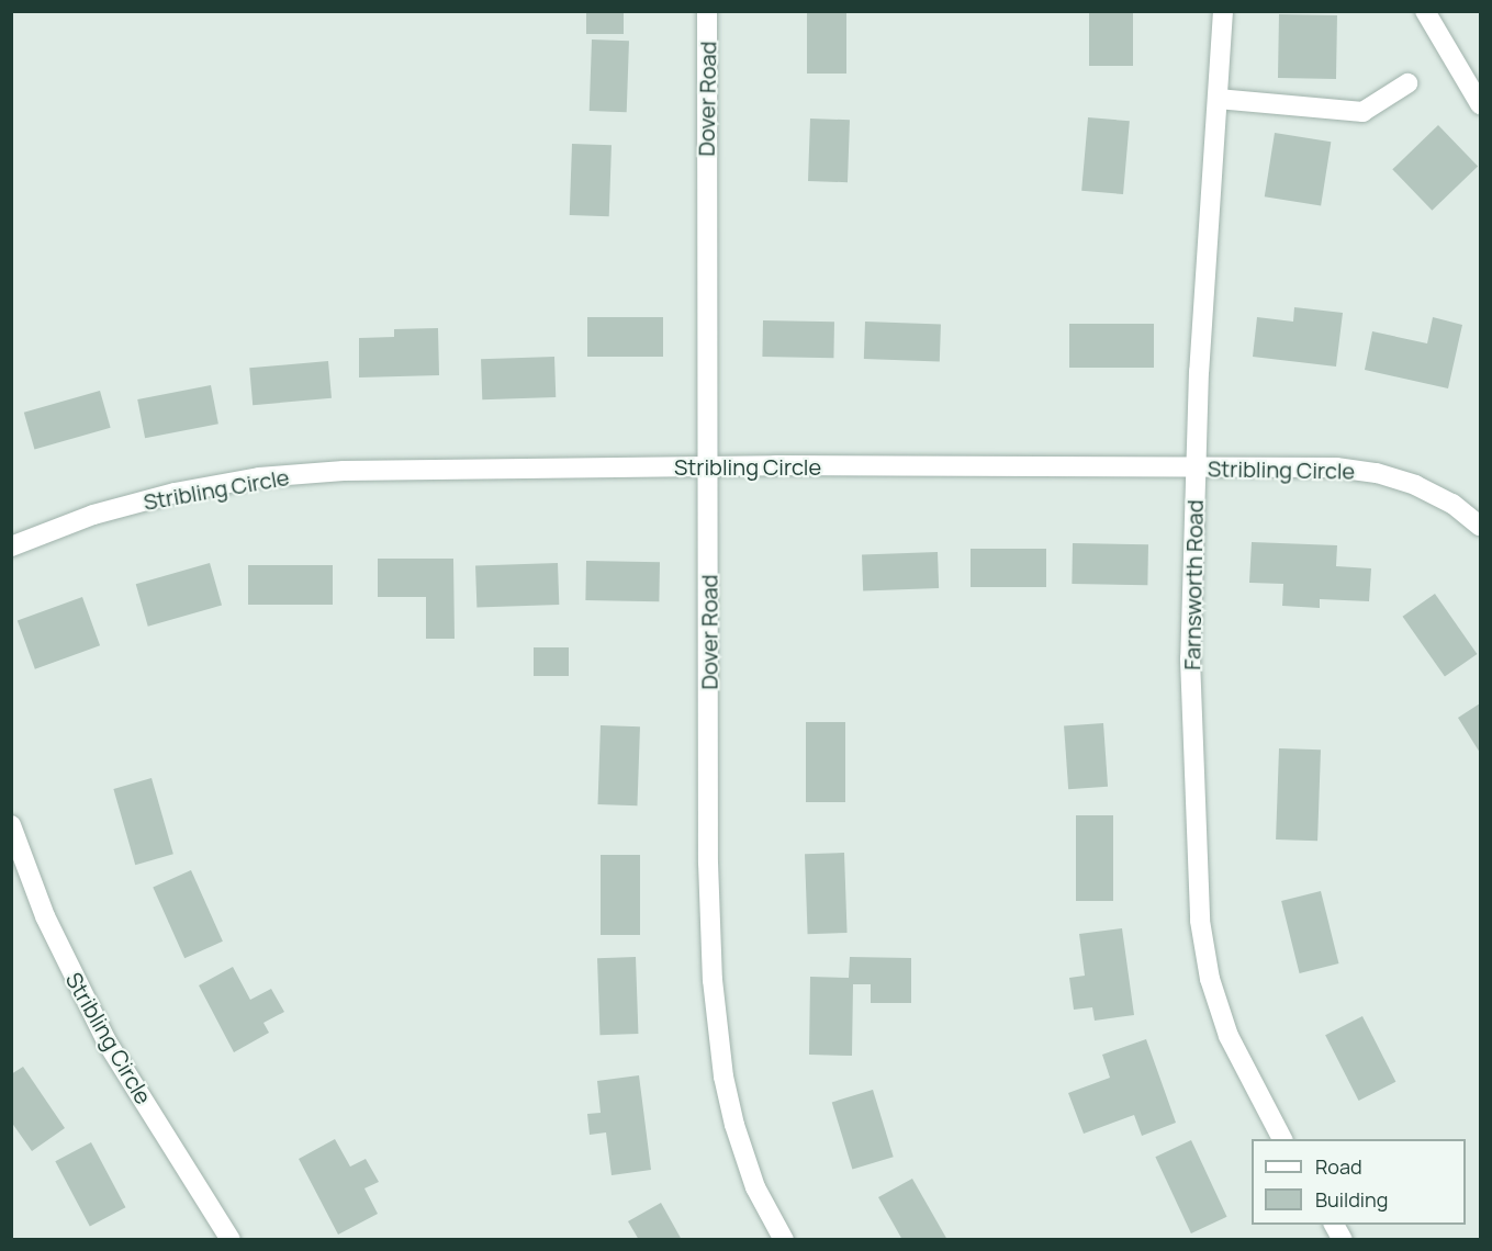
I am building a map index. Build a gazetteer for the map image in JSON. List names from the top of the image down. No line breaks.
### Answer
{"streets":{"street":["Dover Road","Stribling Circle","Farnsworth Road"]},"crossings":[["Dover Road","Stribling Circle"],["Stribling Circle","Farnsworth Road"]],"legend":["Road","Building"]}
